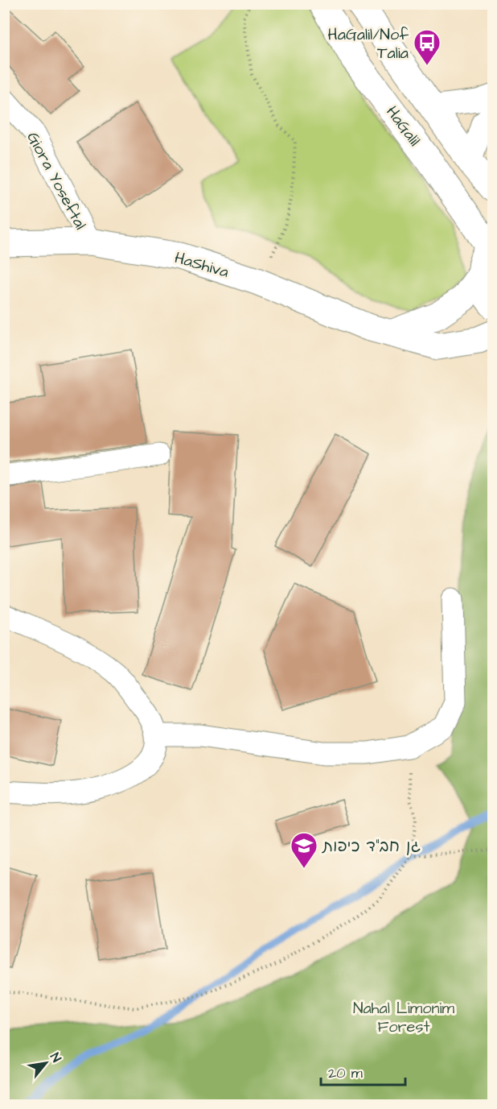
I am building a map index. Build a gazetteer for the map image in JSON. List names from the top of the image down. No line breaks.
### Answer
{"streets":{"street":["HaGalil","Giora Yoseftal","HaShiva"]},"crossings":[["Giora Yoseftal","HaShiva"]],"parks":["Nahal Limonim Forest"],"places":{"bus stop":["HaGalil/Nof Talia"],"school or university":["גן חב\"ד כיפות"]},"scale_bar":"20 m","north":"top right"}
